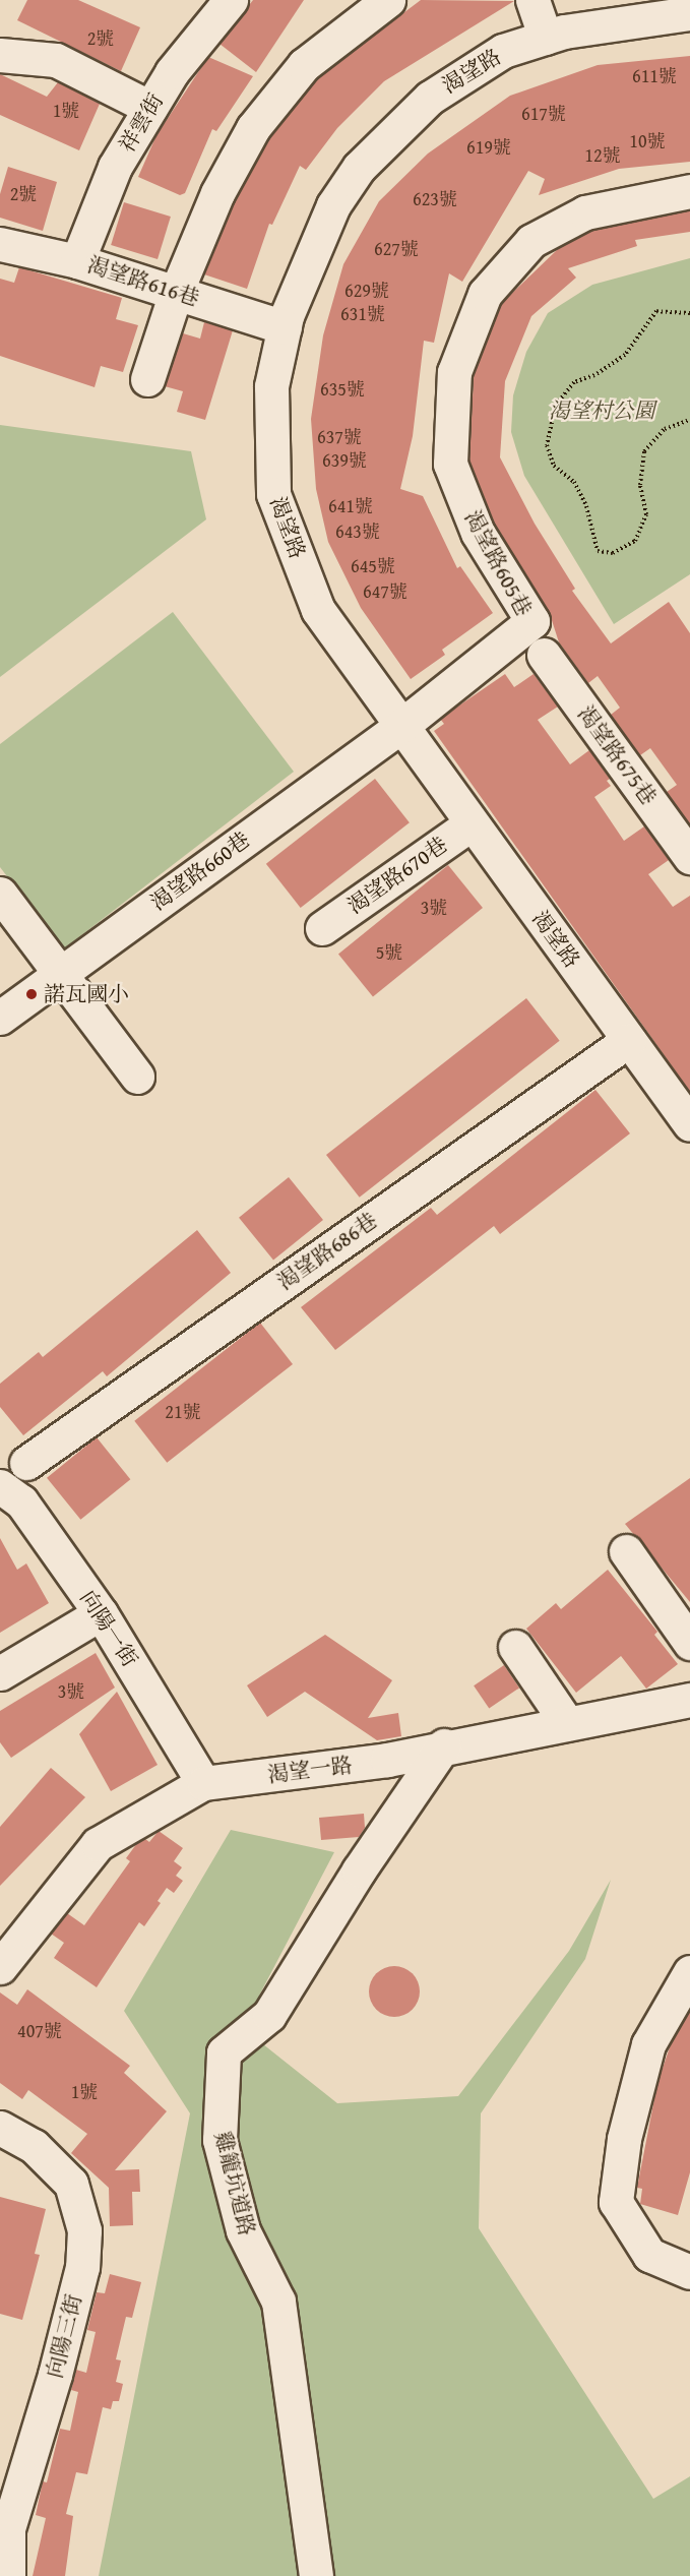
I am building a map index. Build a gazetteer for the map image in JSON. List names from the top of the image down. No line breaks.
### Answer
{"streets":{"street":["渴望路","祥雲街","渴望路616巷","渴望路605巷","渴望路675巷","渴望路660巷","渴望路670巷","渴望路686巷","向陽一街","渴望一路","雞籠坑道路","向陽三街"]},"crossings":[["渴望路","渴望路616巷"],["渴望路","渴望路605巷"],["渴望路","渴望路660巷"],["渴望路","渴望路670巷"],["渴望路","渴望路686巷"],["祥雲街","渴望路616巷"],["渴望路605巷","渴望路660巷"],["向陽一街","渴望一路"],["渴望一路","雞籠坑道路"]],"parks":["渴望村公園"],"places":["諾瓦國小"],"house_numbers":["2號","611號","1號","617號","10號","619號","12號","2號","623號","627號","629號","631號","635號","637號","639號","641號","643號","645號","647號","3號","5號","21號","3號","407號","1號"]}
